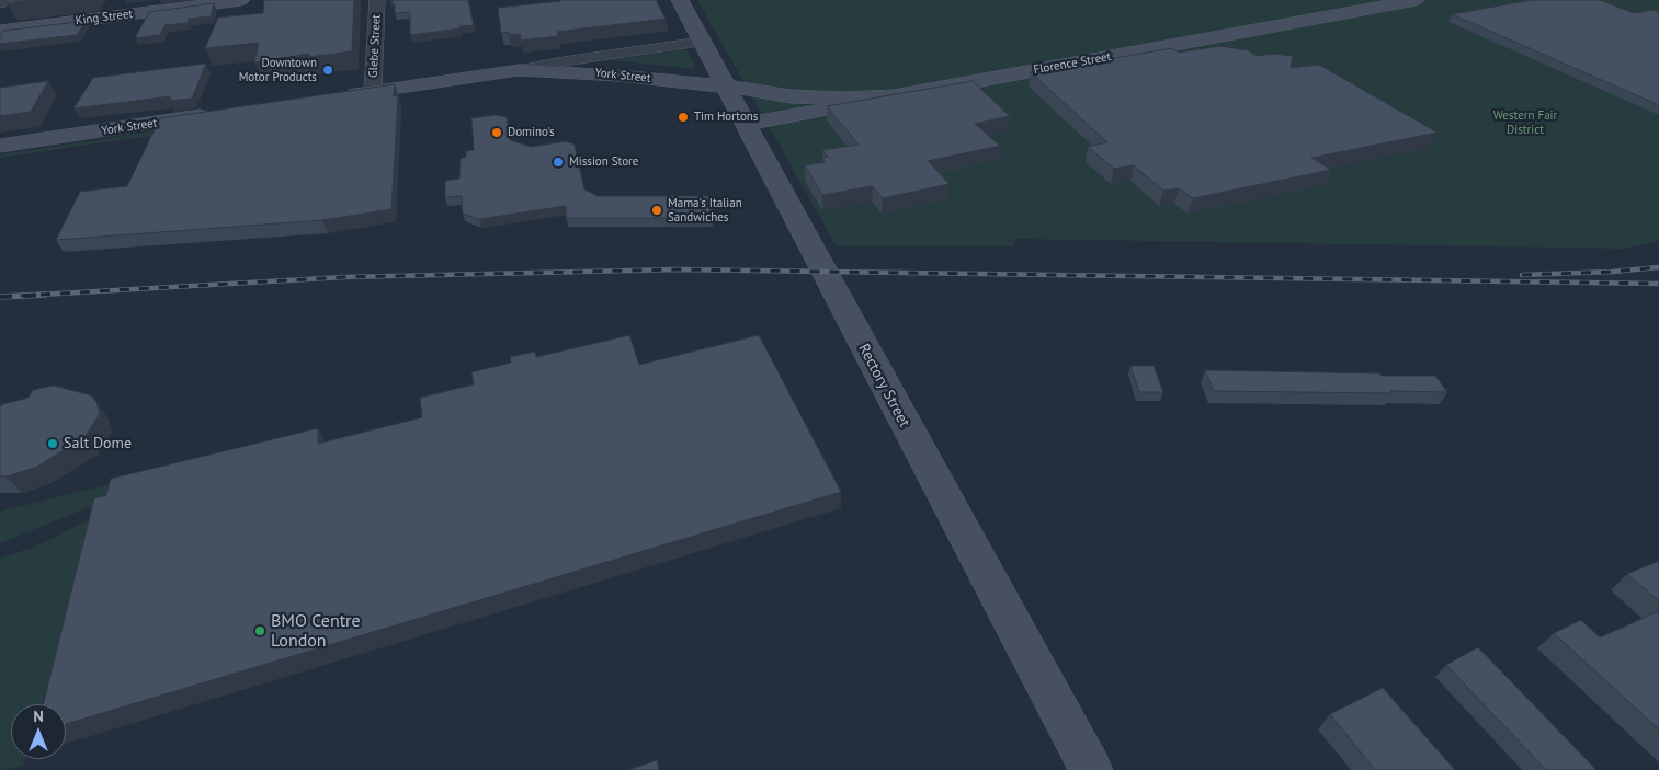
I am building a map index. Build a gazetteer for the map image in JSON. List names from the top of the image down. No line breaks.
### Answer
{"streets":{"main road":["King Street","Florence Street","York Street","Rectory Street"],"street":["Glebe Street"]},"crossings":[["Glebe Street","York Street"],["Florence Street","York Street"],["Florence Street","Rectory Street"],["York Street","Rectory Street"]],"parks":["Western Fair District"],"places":["Downtown Motor Products","Tim Hortons","Domino's","Mission Store","Mama's Italian Sandwiches","Salt Dome","BMO Centre London"],"north":"top"}
